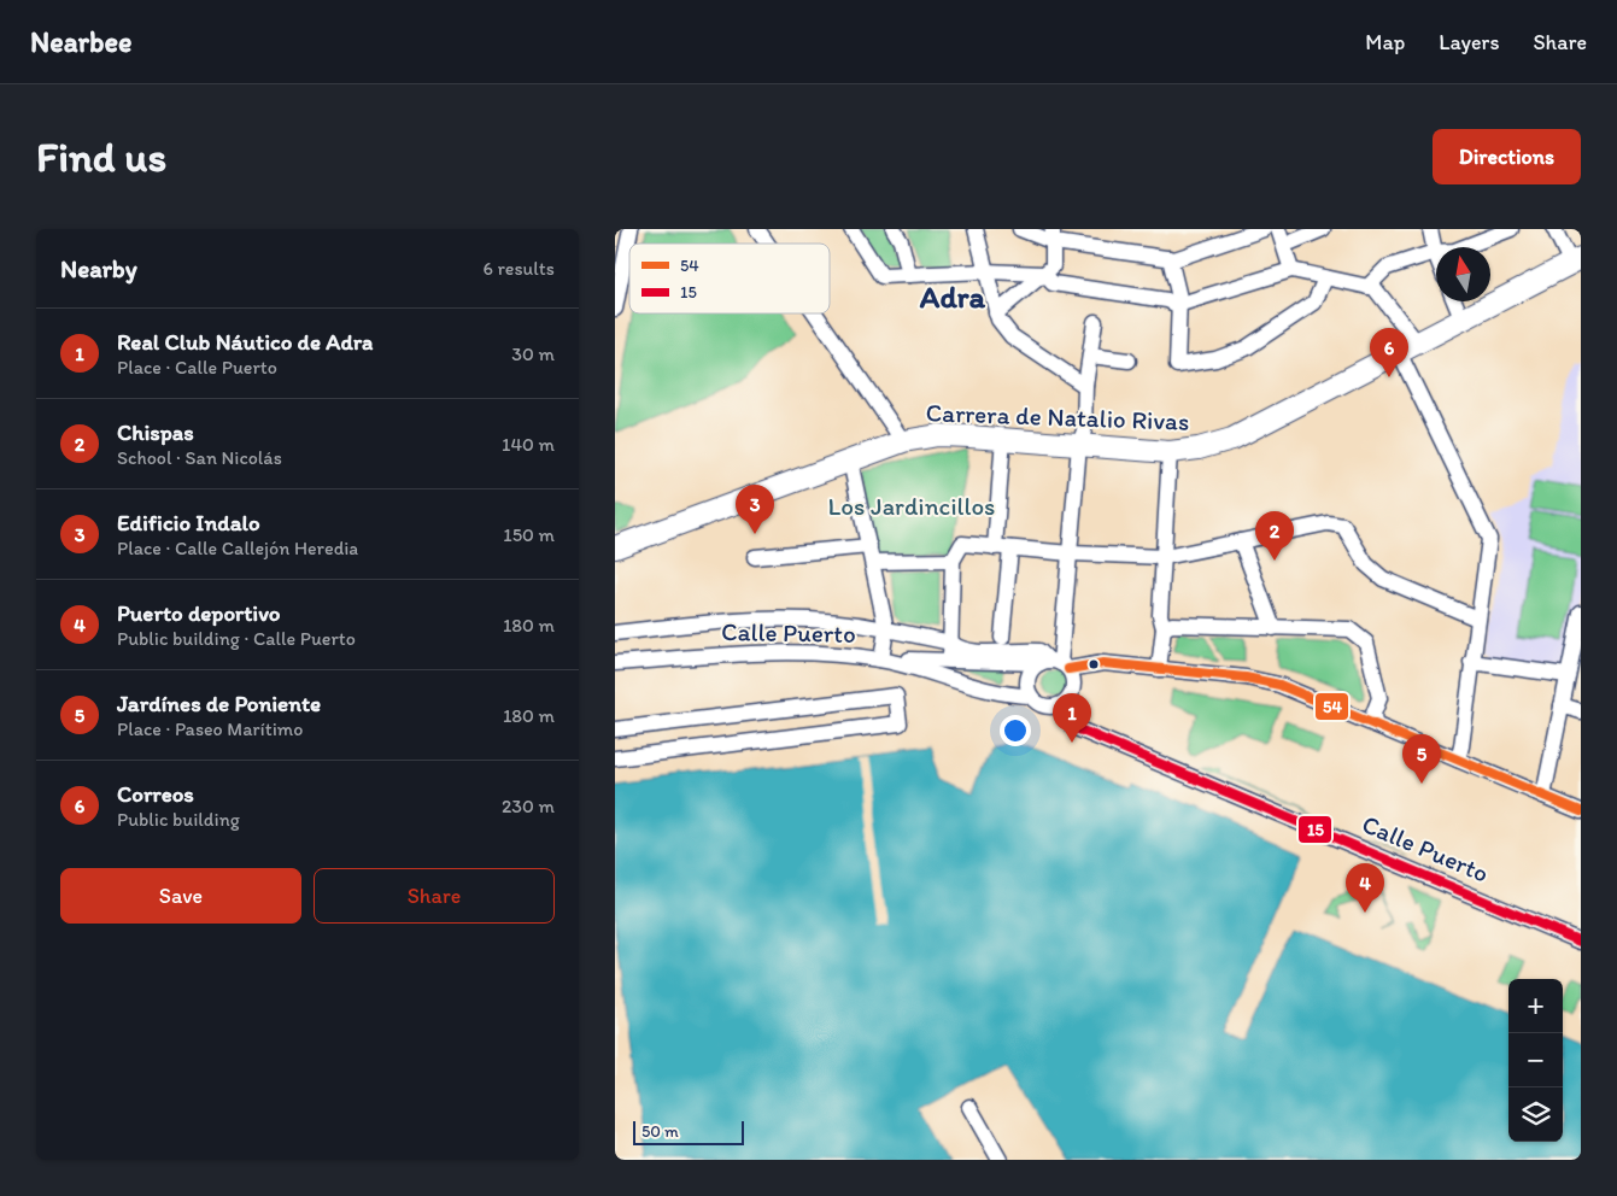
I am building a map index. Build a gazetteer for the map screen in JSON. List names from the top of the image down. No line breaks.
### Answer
{"streets":{"highway":["Carrera de Natalio Rivas"],"street":["Calle Puerto"]},"districts":["Adra"],"parks":["Los Jardincillos"],"lines":["transit line 54","transit line 15"],"legend":["54","15"],"scale_bar":"50 m","north":"top","page":{"header":"Nearbee","nav":["Map","Layers","Share"],"buttons":["Directions",["Save","Share"]],"title":"Find us","heading":["Nearby","6 results"],"list":[{"mark":"1","name":"Real Club Náutico de Adra","note":"Place · Calle Puerto","value":"30 m"},{"mark":"2","name":"Chispas","note":"School · San Nicolás","value":"140 m"},{"mark":"3","name":"Edificio Indalo","note":"Place · Calle Callejón Heredia","value":"150 m"},{"mark":"4","name":"Puerto deportivo","note":"Public building · Calle Puerto","value":"180 m"},{"mark":"5","name":"Jardínes de Poniente","note":"Place · Paseo Marítimo","value":"180 m"},{"mark":"6","name":"Correos","note":"Public building","value":"230 m"}],"pins":["6","3","2","1","5","4"],"map_buttons":["+","−"],"scale":"50 m"}}
